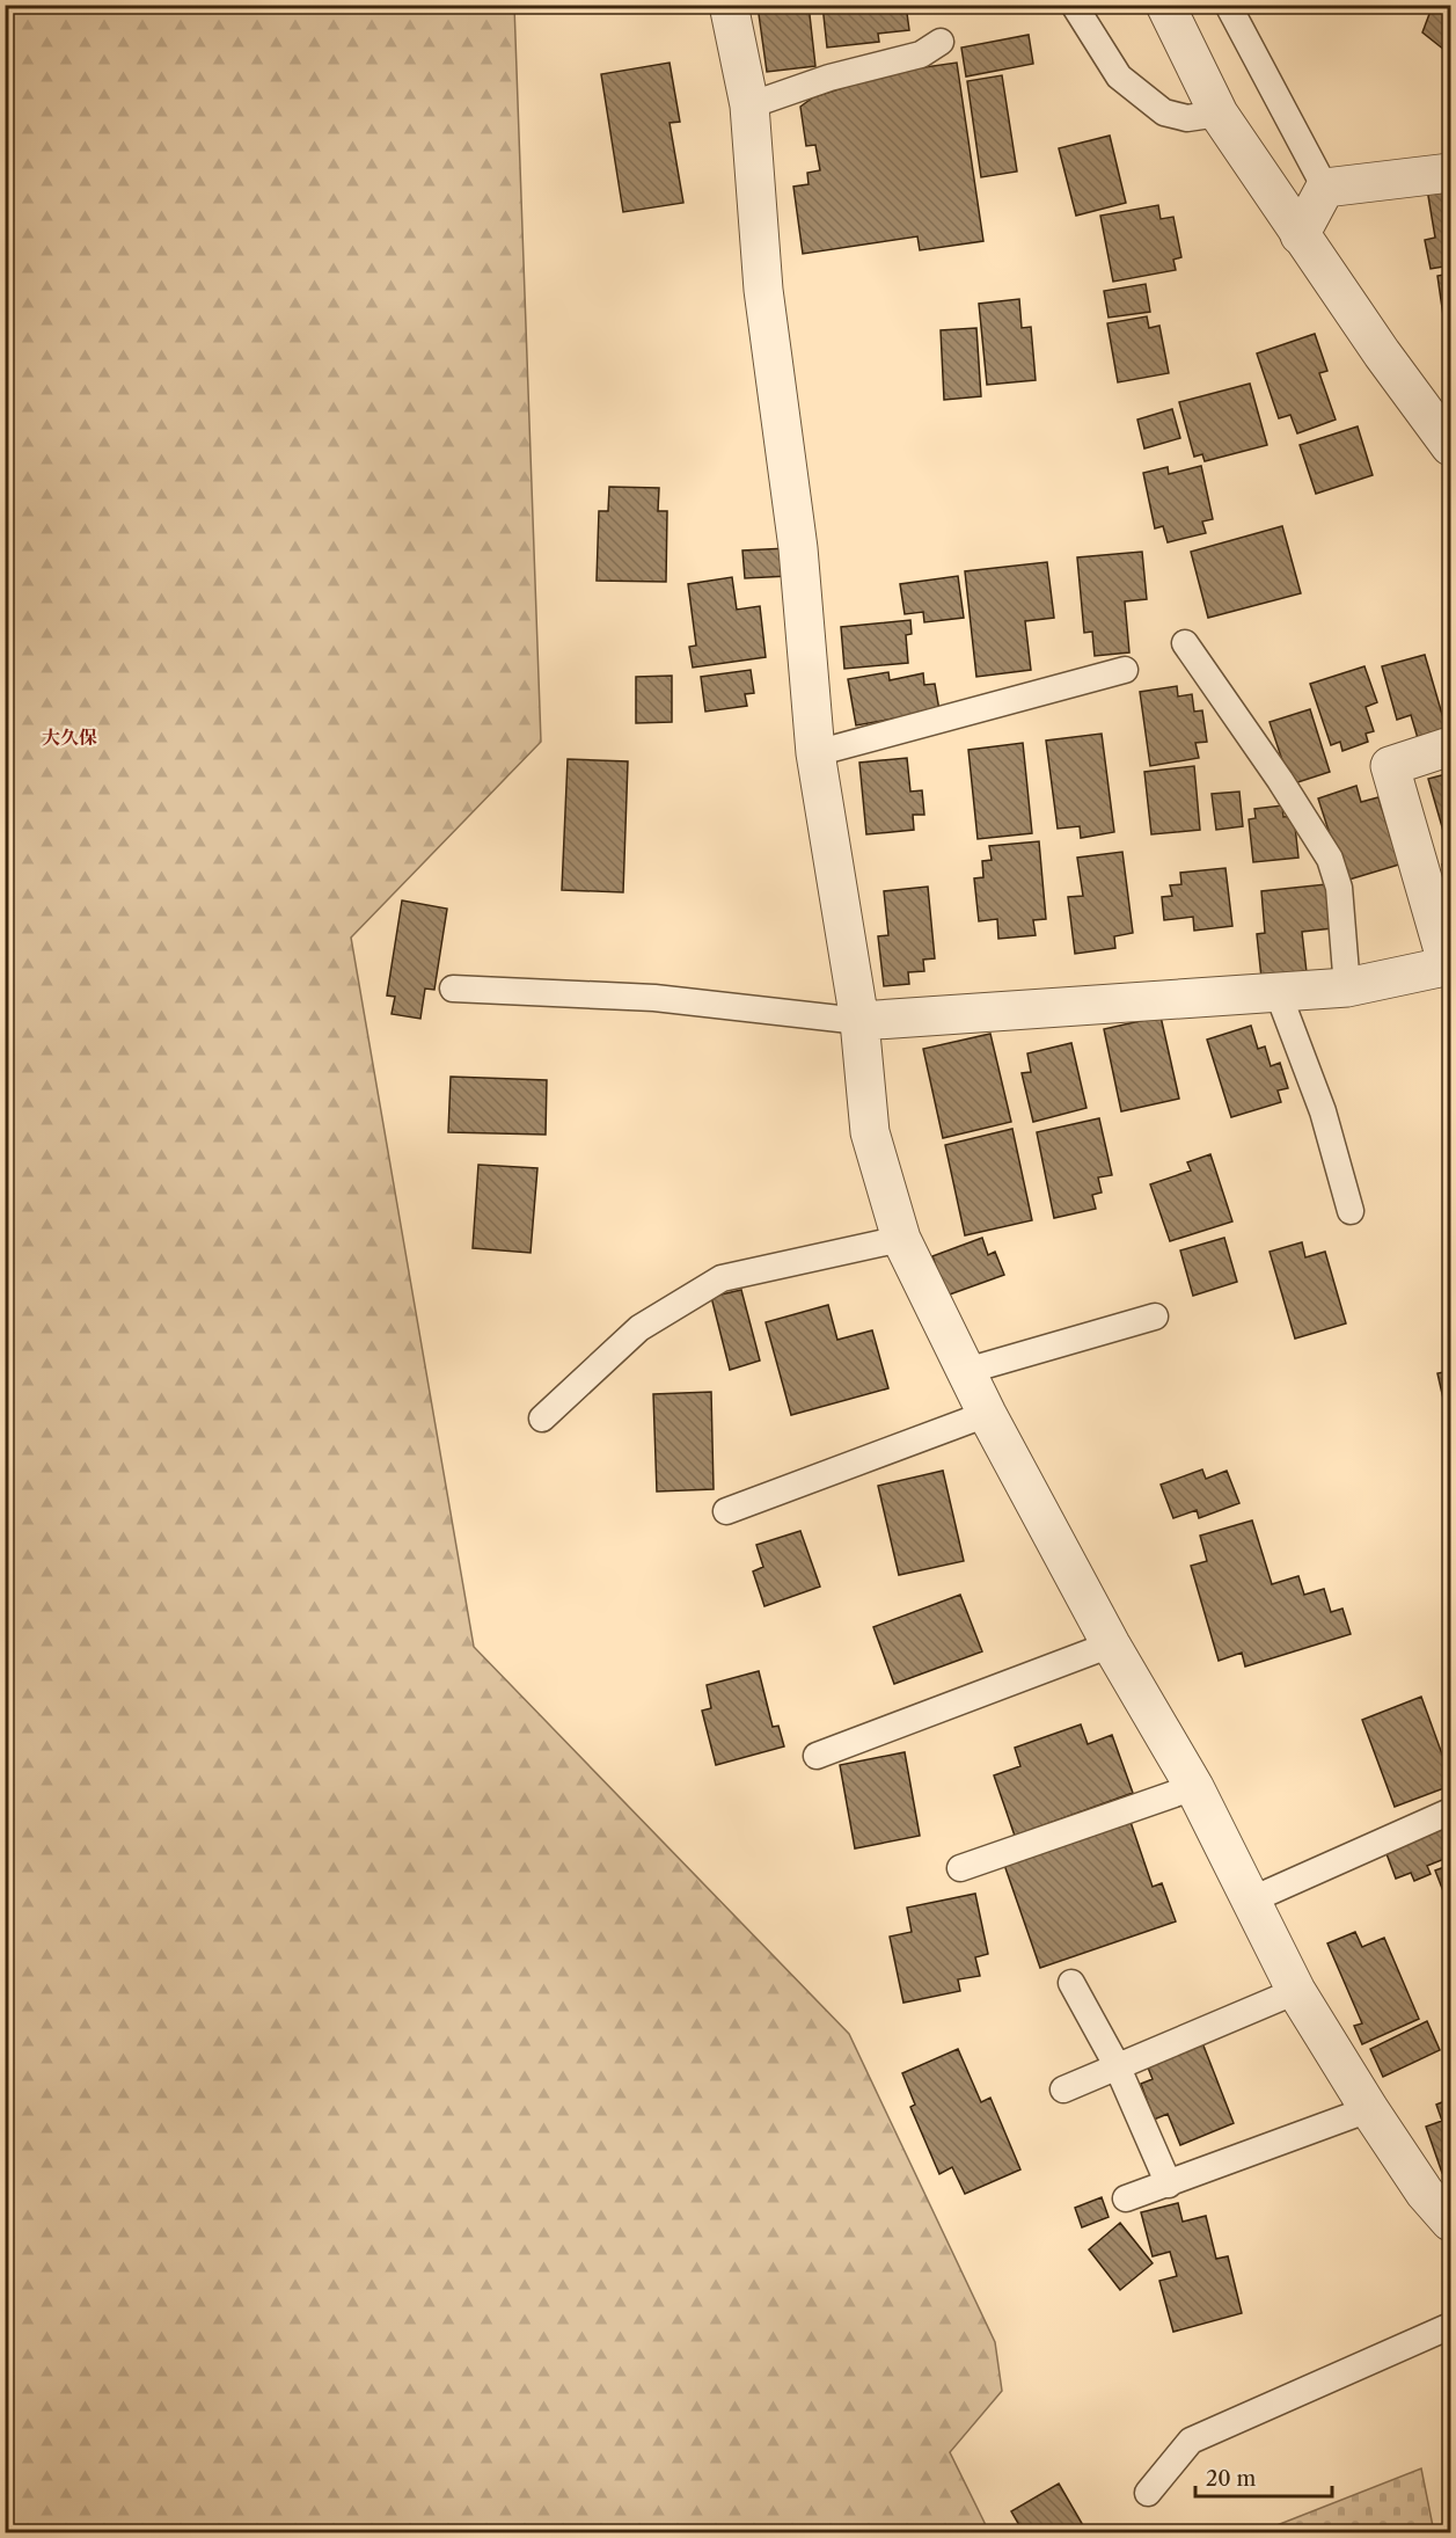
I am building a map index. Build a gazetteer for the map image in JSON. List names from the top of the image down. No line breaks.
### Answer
{"districts":["大久保"],"scale_bar":"20 m"}
